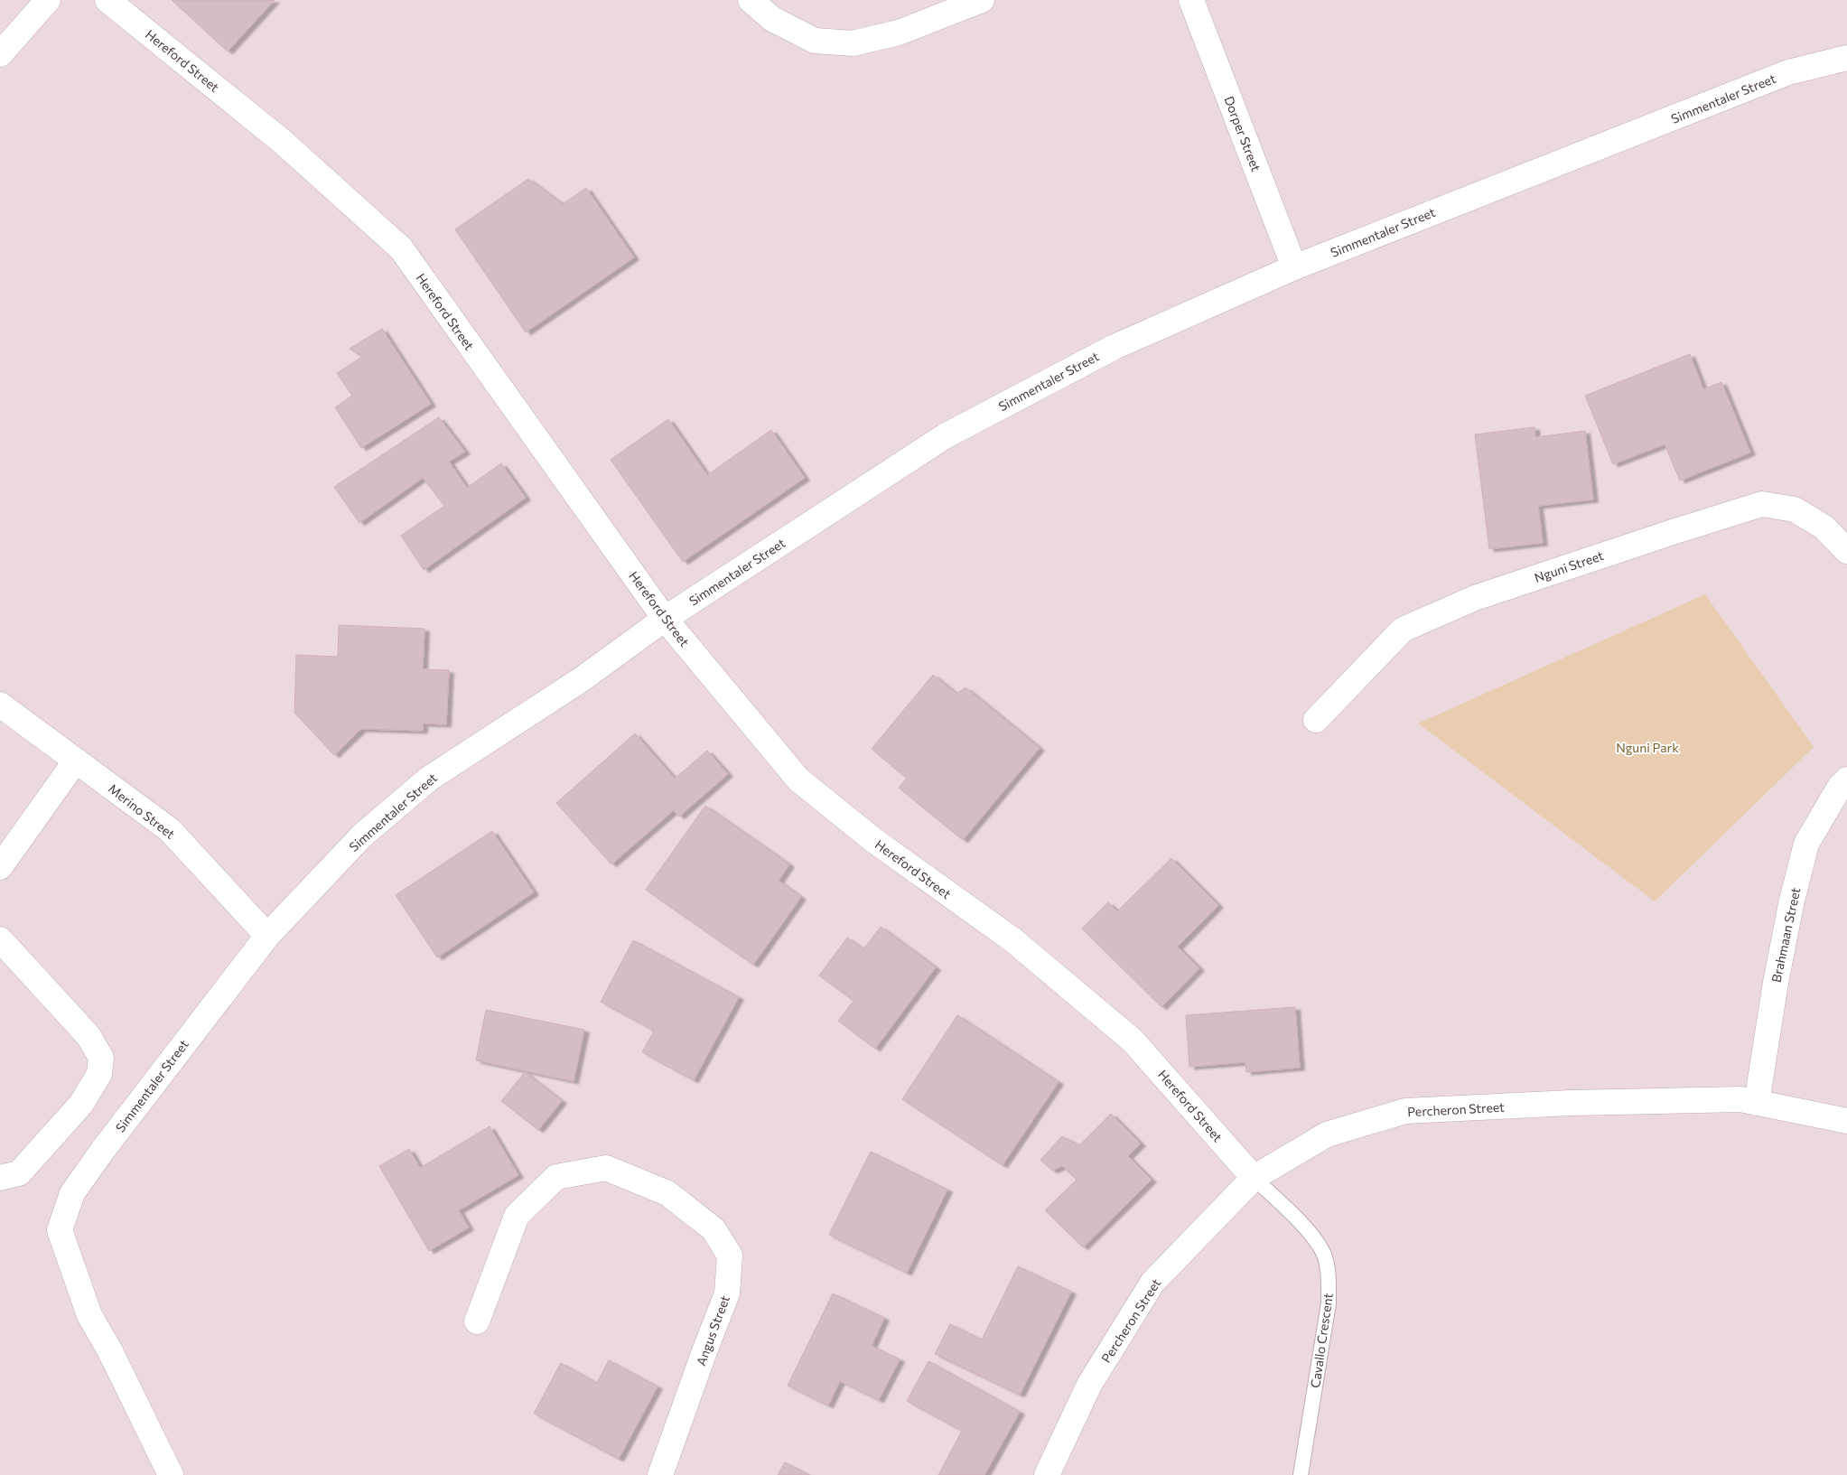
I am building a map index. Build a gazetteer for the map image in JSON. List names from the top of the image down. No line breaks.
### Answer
{"streets":{"street":["Hereford Street","Simmentaler Street","Dorper Street","Nguni Street","Merino Street","Brahmaan Street","Percheron Street","Angus Street"],"lane":["Cavallo Crescent"]},"crossings":[["Hereford Street","Simmentaler Street"],["Hereford Street","Percheron Street"],["Hereford Street","Cavallo Crescent"],["Simmentaler Street","Dorper Street"],["Simmentaler Street","Merino Street"],["Brahmaan Street","Percheron Street"],["Percheron Street","Cavallo Crescent"]],"parks":["Nguni Park"]}
